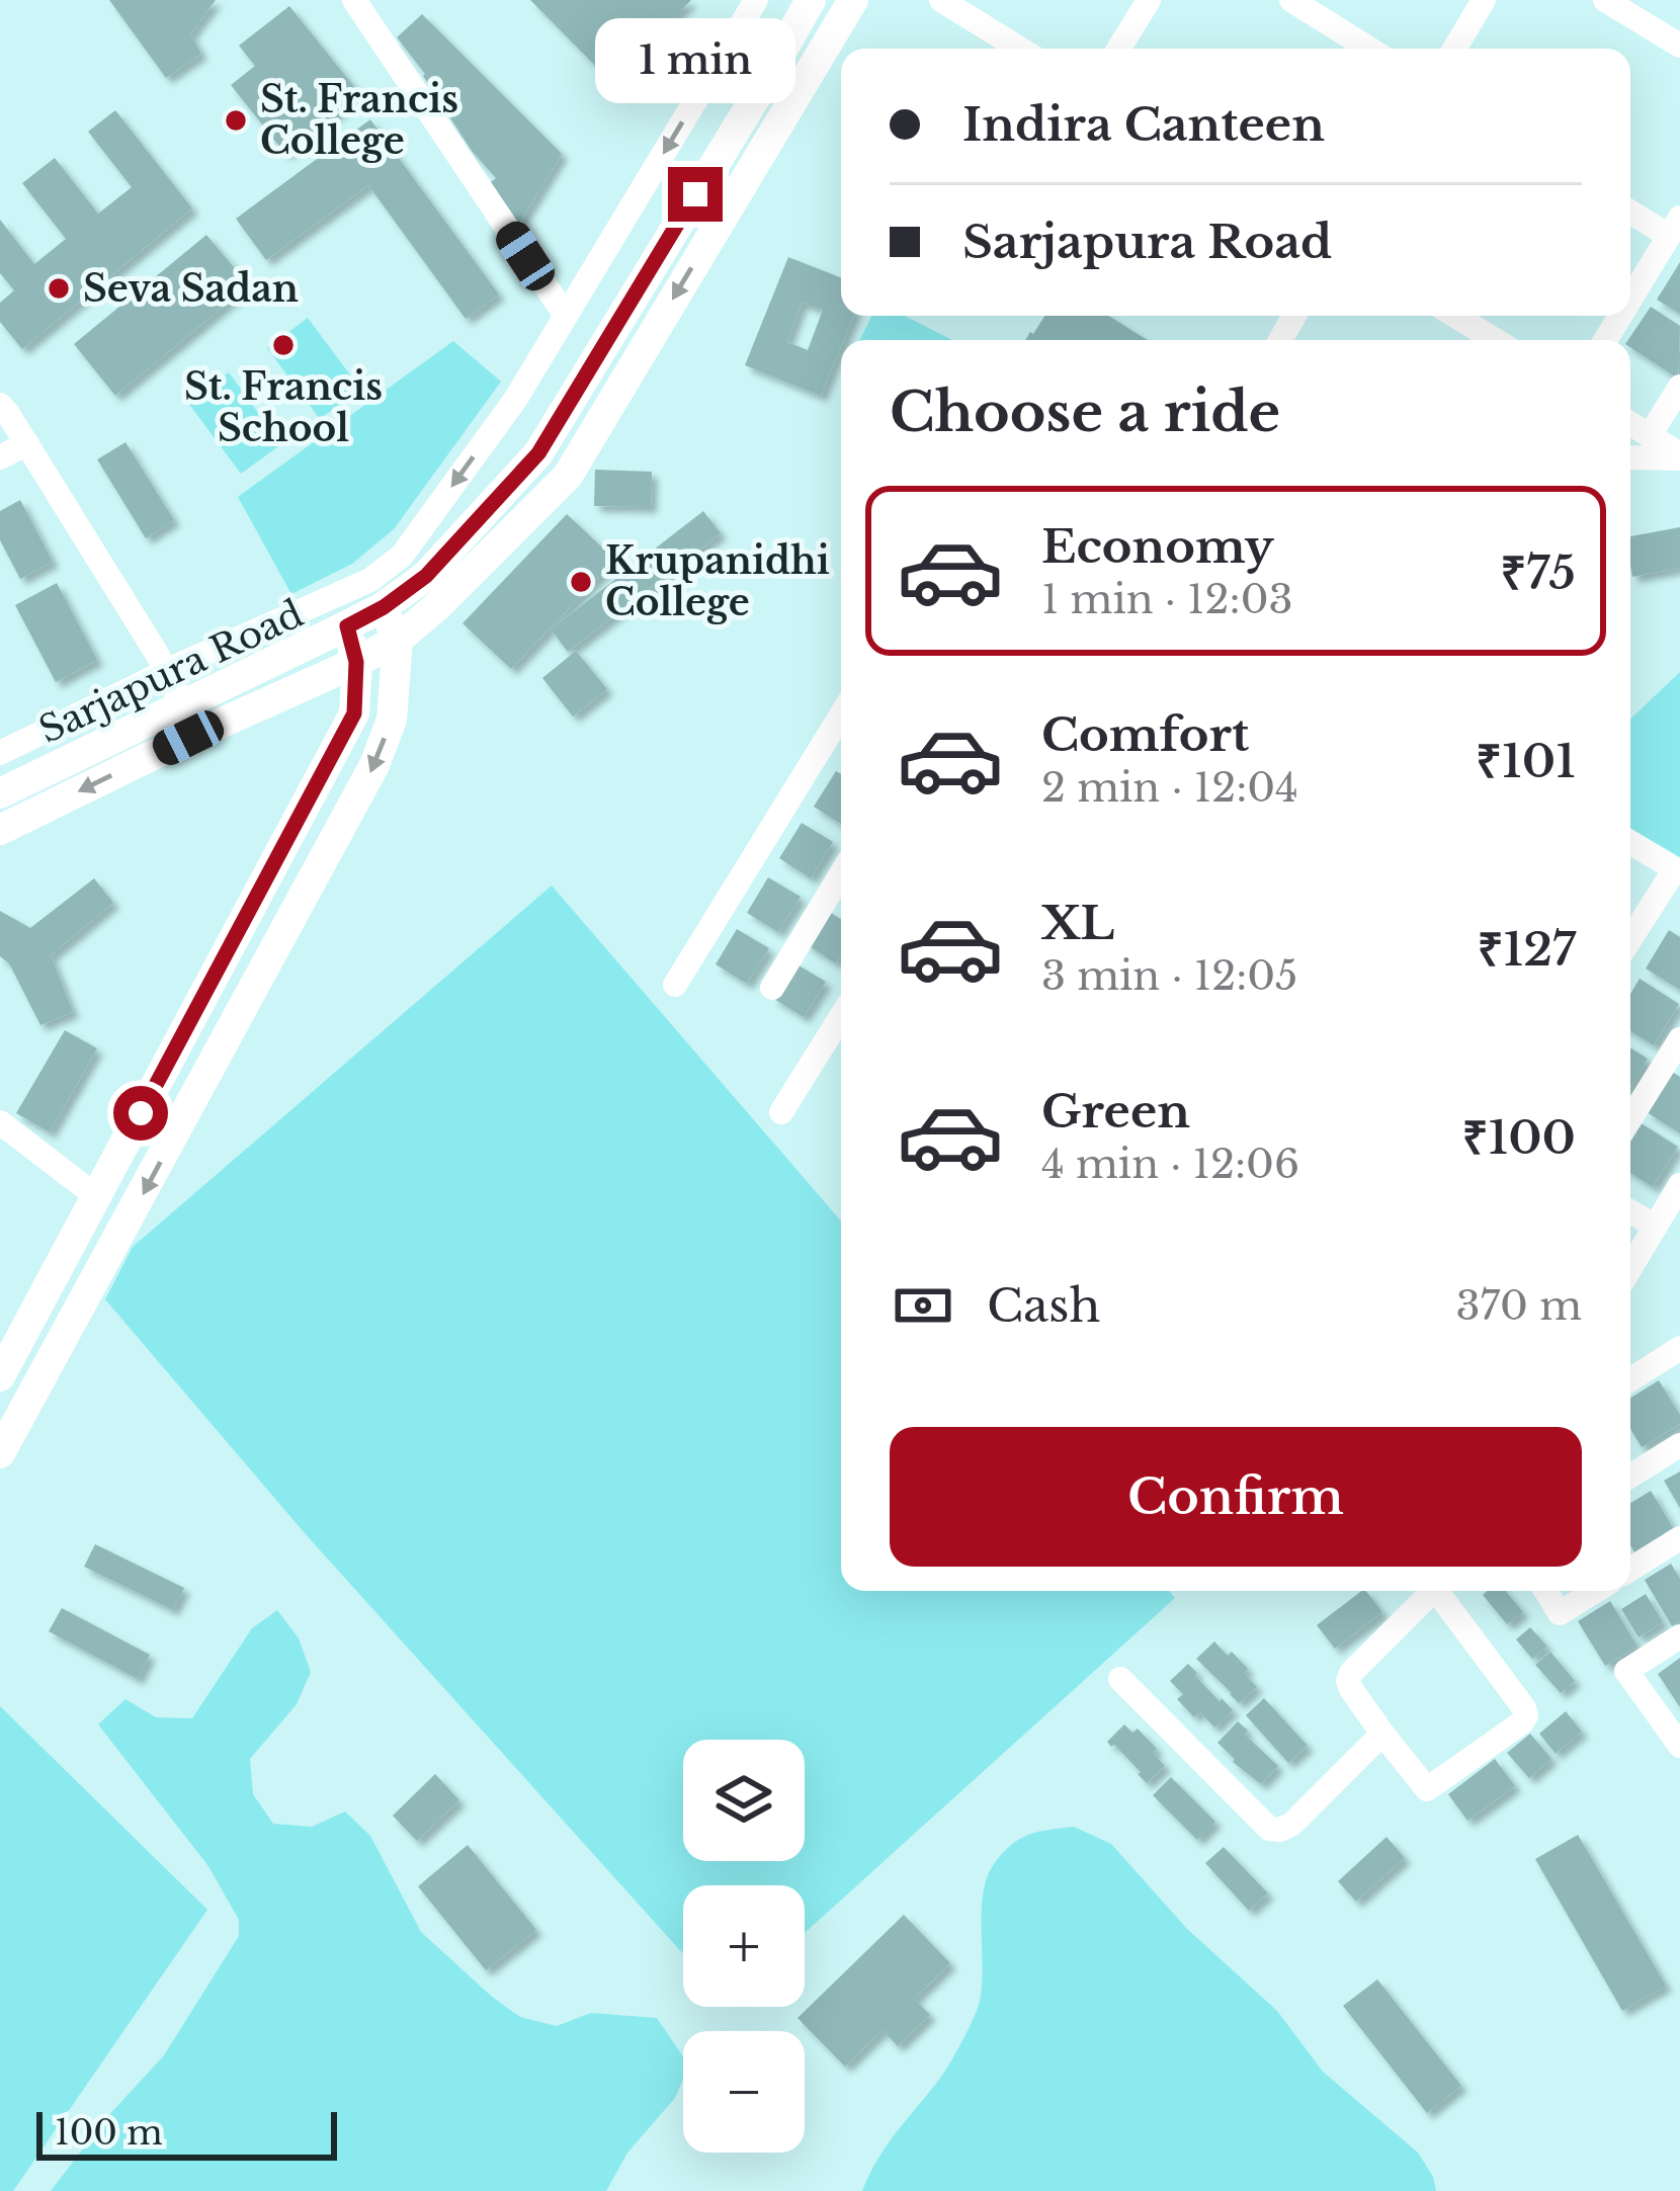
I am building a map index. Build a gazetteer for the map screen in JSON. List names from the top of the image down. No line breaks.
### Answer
{"streets":{"main road":["Sarjapura Road"]},"one_way":["Sarjapura Road"],"places":["St. Francis College","Seva Sadan","St. Francis School","Krupanidhi College"],"scale_bar":"100 m","page":{"bubble":"1 min","banner":["Indira Canteen","Sarjapura Road"],"heading":"Choose a ride","list":[{"name":"Economy","note":"1 min · 12:03","value":"₹75"},{"name":"Comfort","note":"2 min · 12:04","value":"₹101"},{"name":"XL","note":"3 min · 12:05","value":"₹127"},{"name":"Green","note":"4 min · 12:06","value":"₹100"}],"pay":["Cash","370 m"],"buttons":"Confirm","map_buttons":["+","−"],"scale":"100 m"}}
